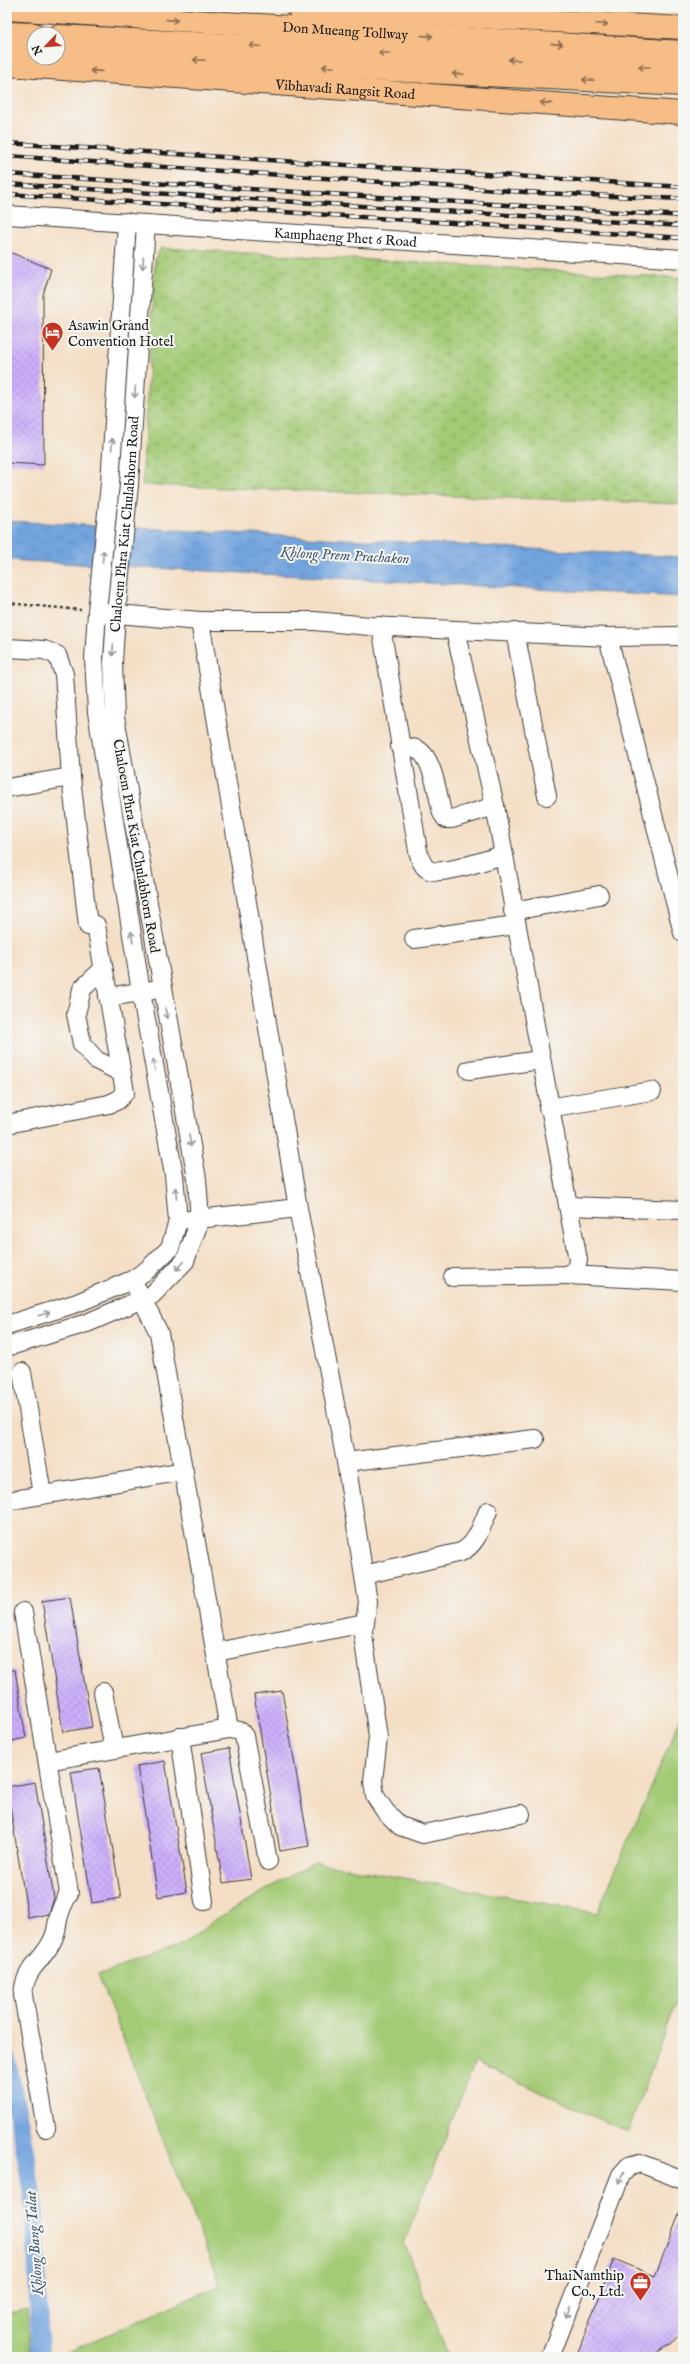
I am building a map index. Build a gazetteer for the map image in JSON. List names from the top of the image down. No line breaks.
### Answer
{"streets":{"main road":["Don Mueang Tollway","Vibhavadi Rangsit Road"],"street":["Kamphaeng Phet 6 Road","Chaloem Phra Kiat Chulabhorn Road"]},"crossings":[["Kamphaeng Phet 6 Road","Chaloem Phra Kiat Chulabhorn Road"]],"water":["Khlong Prem Prachakon","Khlong Bang Talat"],"places":{"hotel":["Asawin Grand Convention Hotel"],"office":["ThaiNamthip Co., Ltd."]},"north":"bottom left"}
